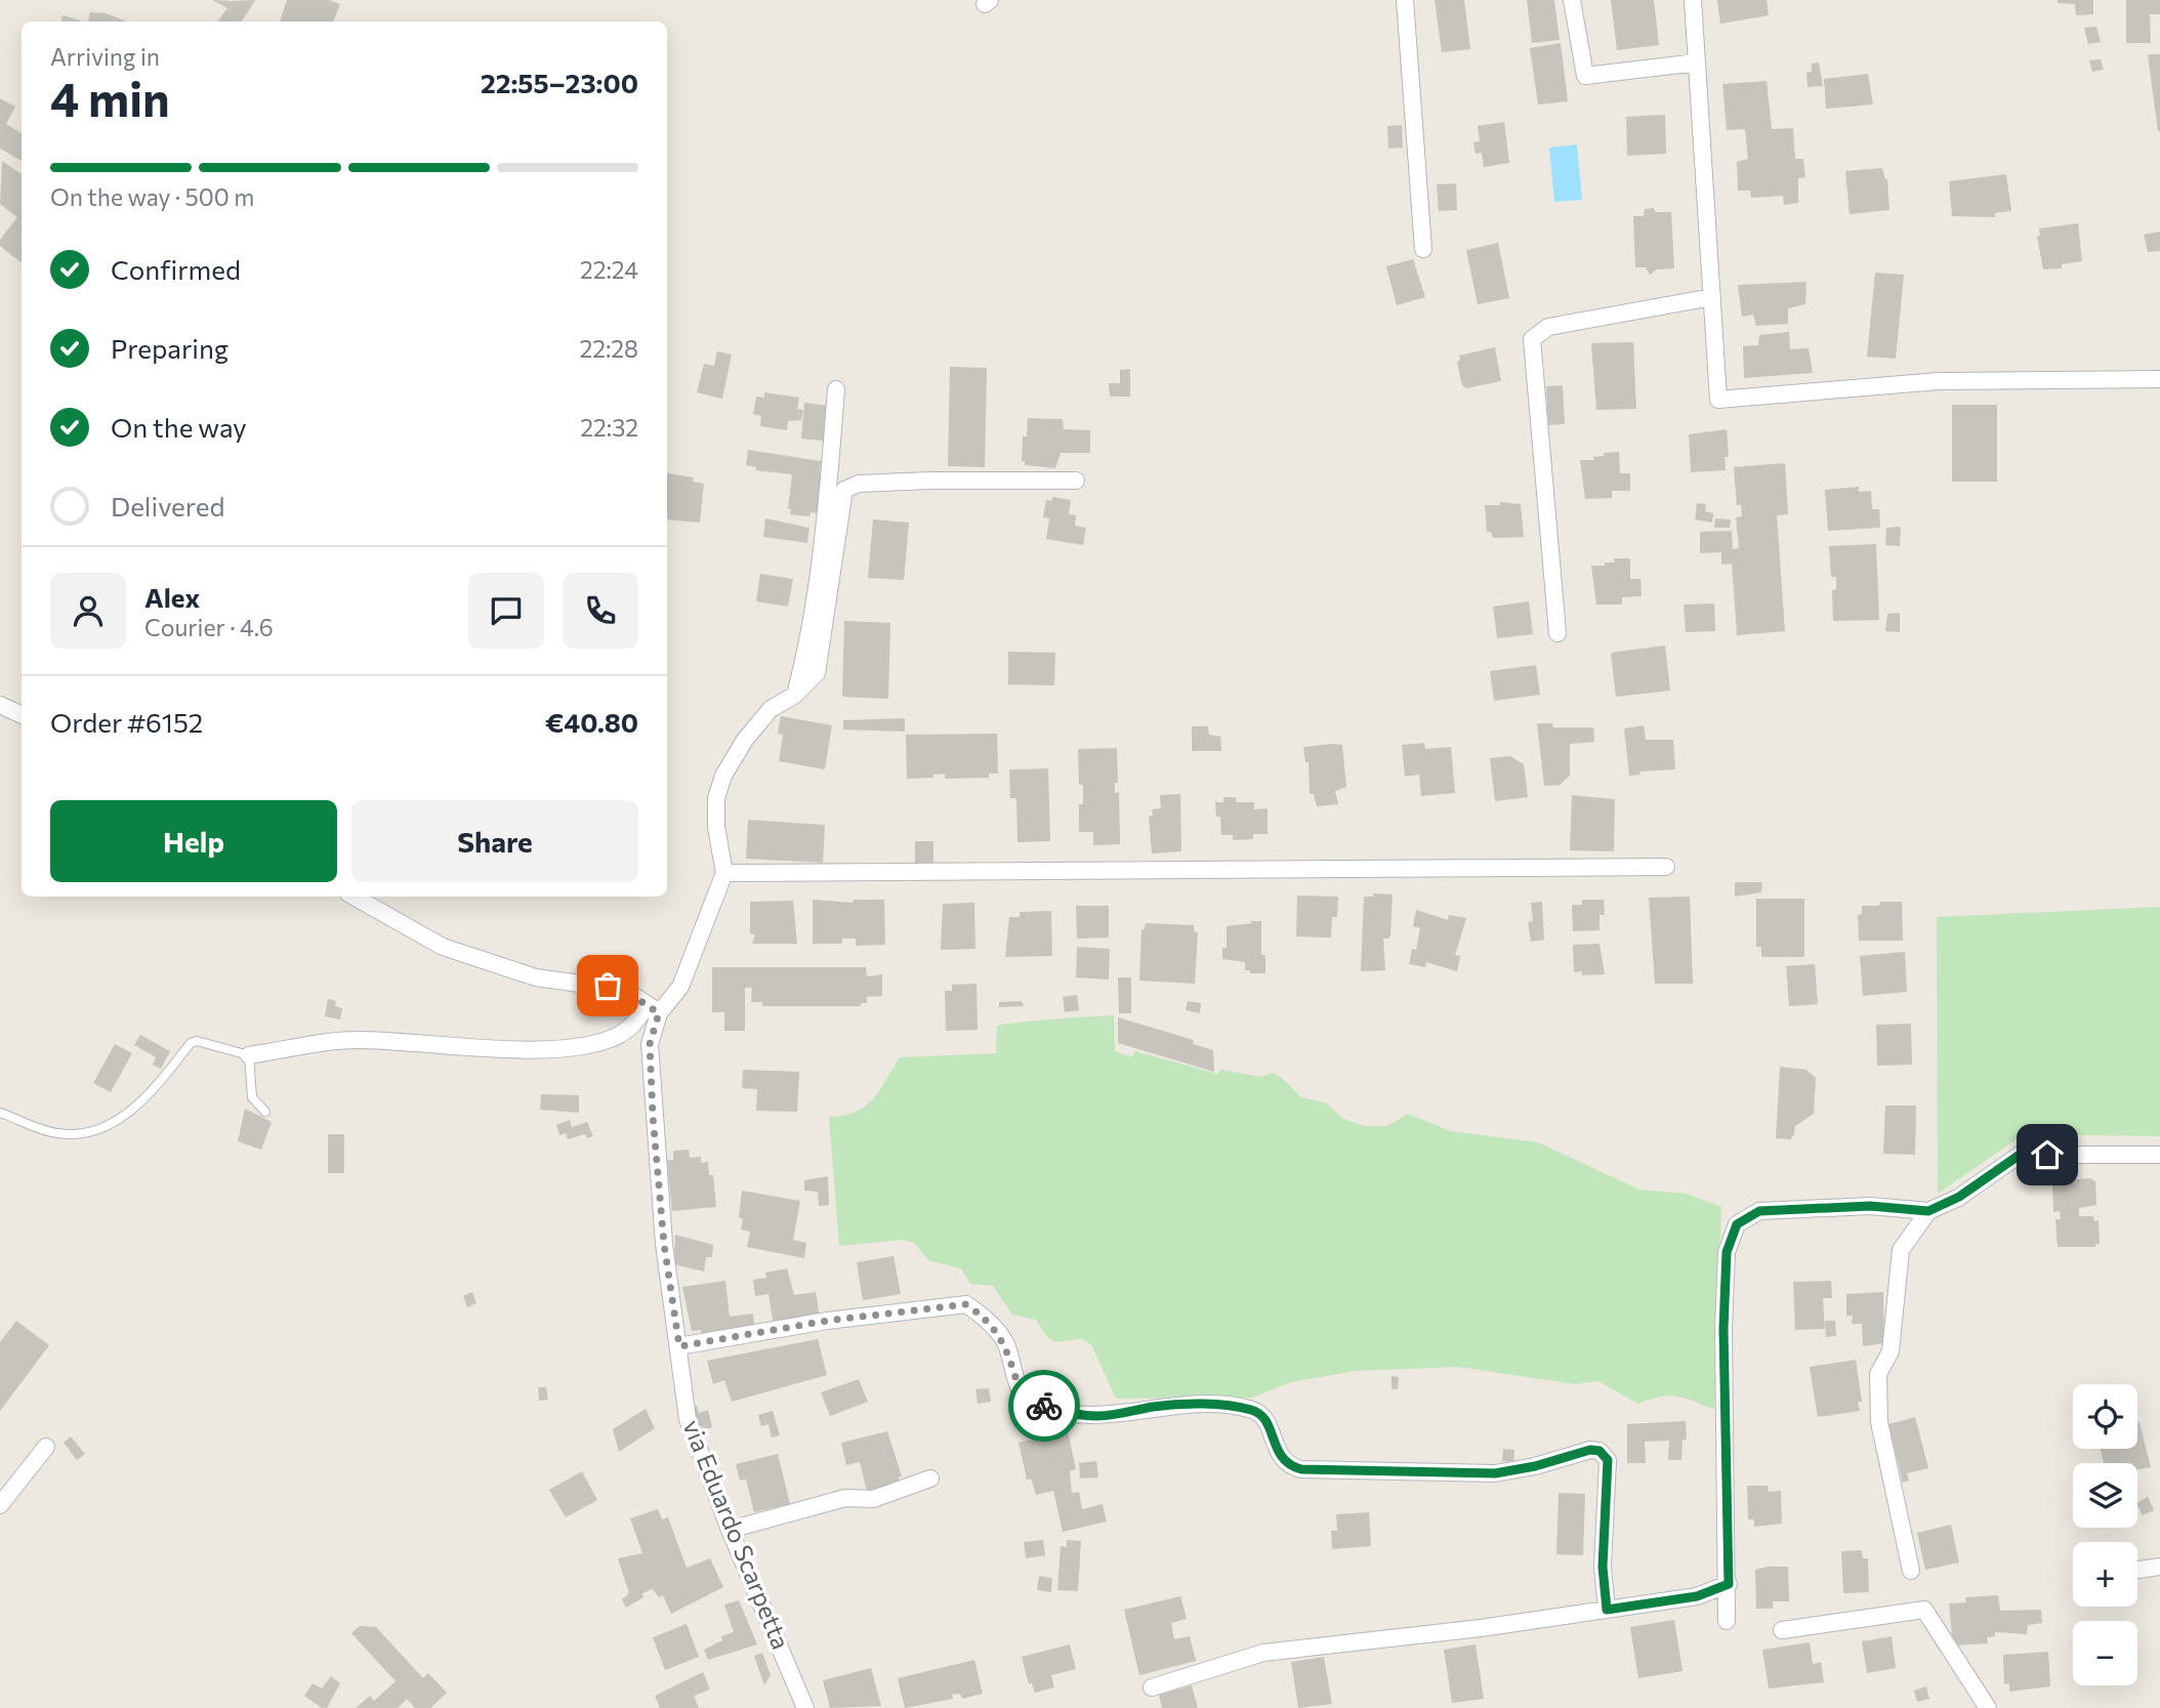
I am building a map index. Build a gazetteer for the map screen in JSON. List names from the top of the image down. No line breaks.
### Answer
{"streets":{"street":["via Eduardo Scarpetta"]},"page":{"heading":["4 min","Arriving in","22:55–23:00"],"panel":["Alex","Courier · 4.6","Order #6152","€40.80"],"bar":"On the way · 500 m","list":[["Confirmed","22:24"],["Preparing","22:28"],["On the way","22:32"],"Delivered"],"buttons":["Help","Share"],"map_buttons":["+","−"]}}
